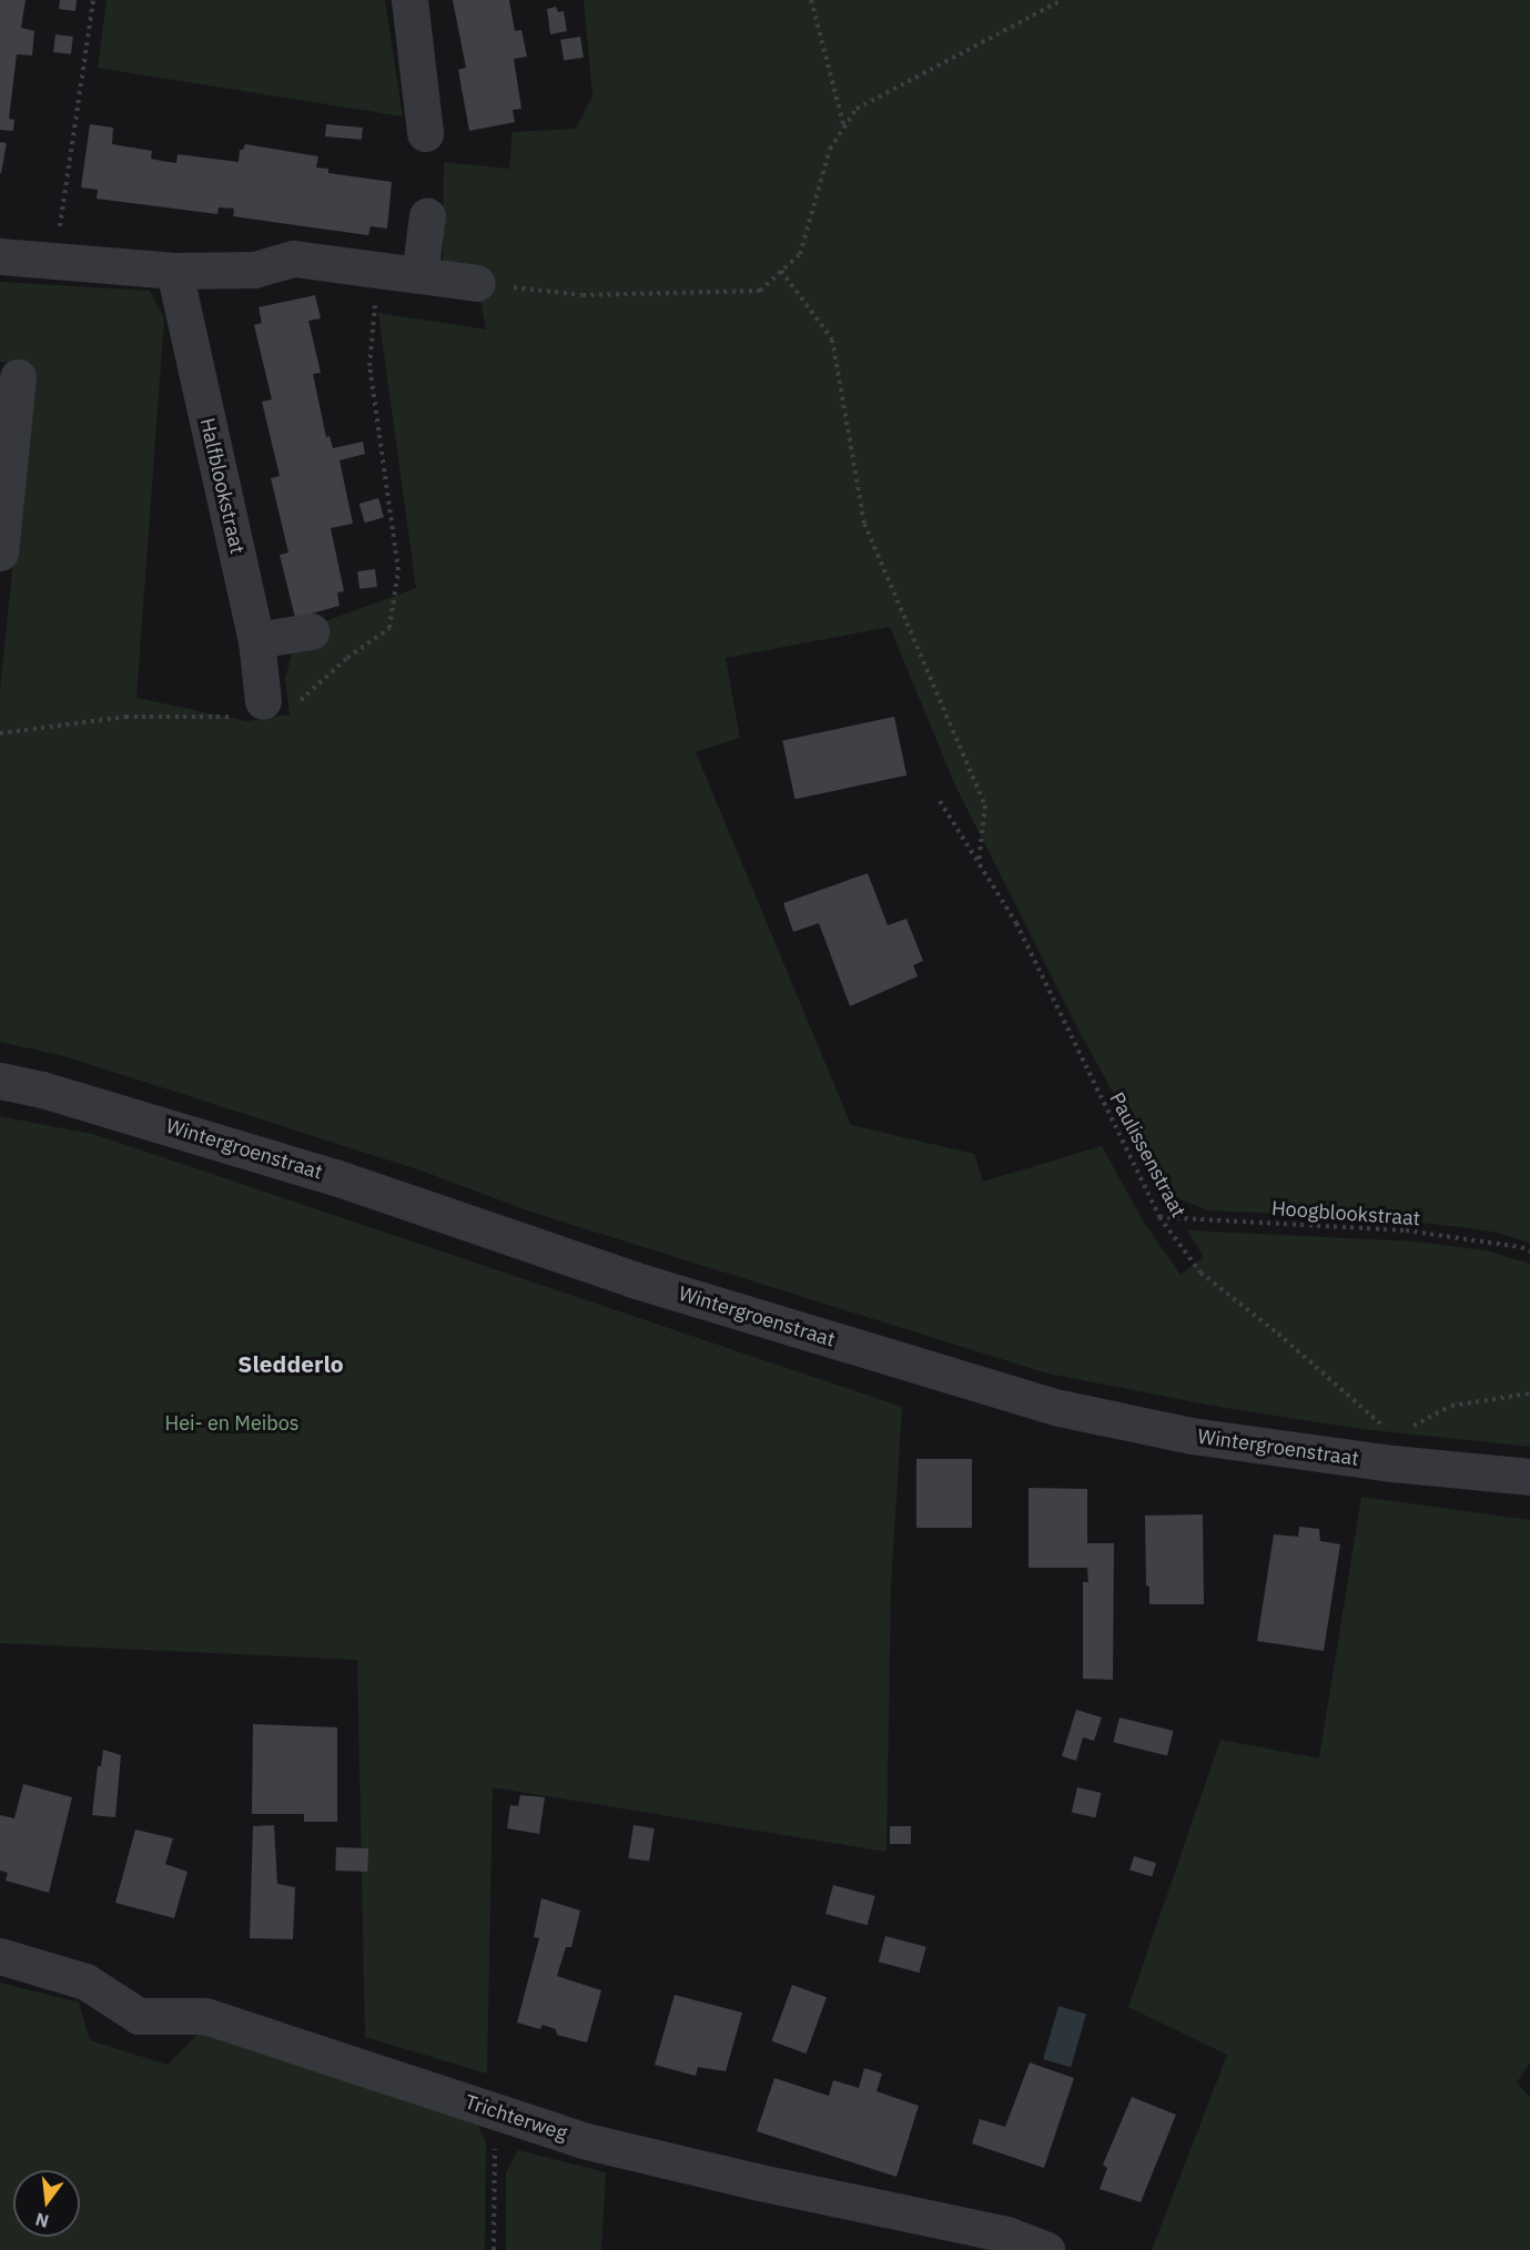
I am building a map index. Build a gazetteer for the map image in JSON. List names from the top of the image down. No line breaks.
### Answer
{"streets":{"street":["Halfblookstraat","Wintergroenstraat","Trichterweg"],"path":["Paulissenstraat","Hoogblookstraat"]},"crossings":[["Wintergroenstraat","Paulissenstraat"],["Paulissenstraat","Hoogblookstraat"]],"districts":["Sledderlo"],"parks":["Hei- en Meibos"],"north":"bottom"}
